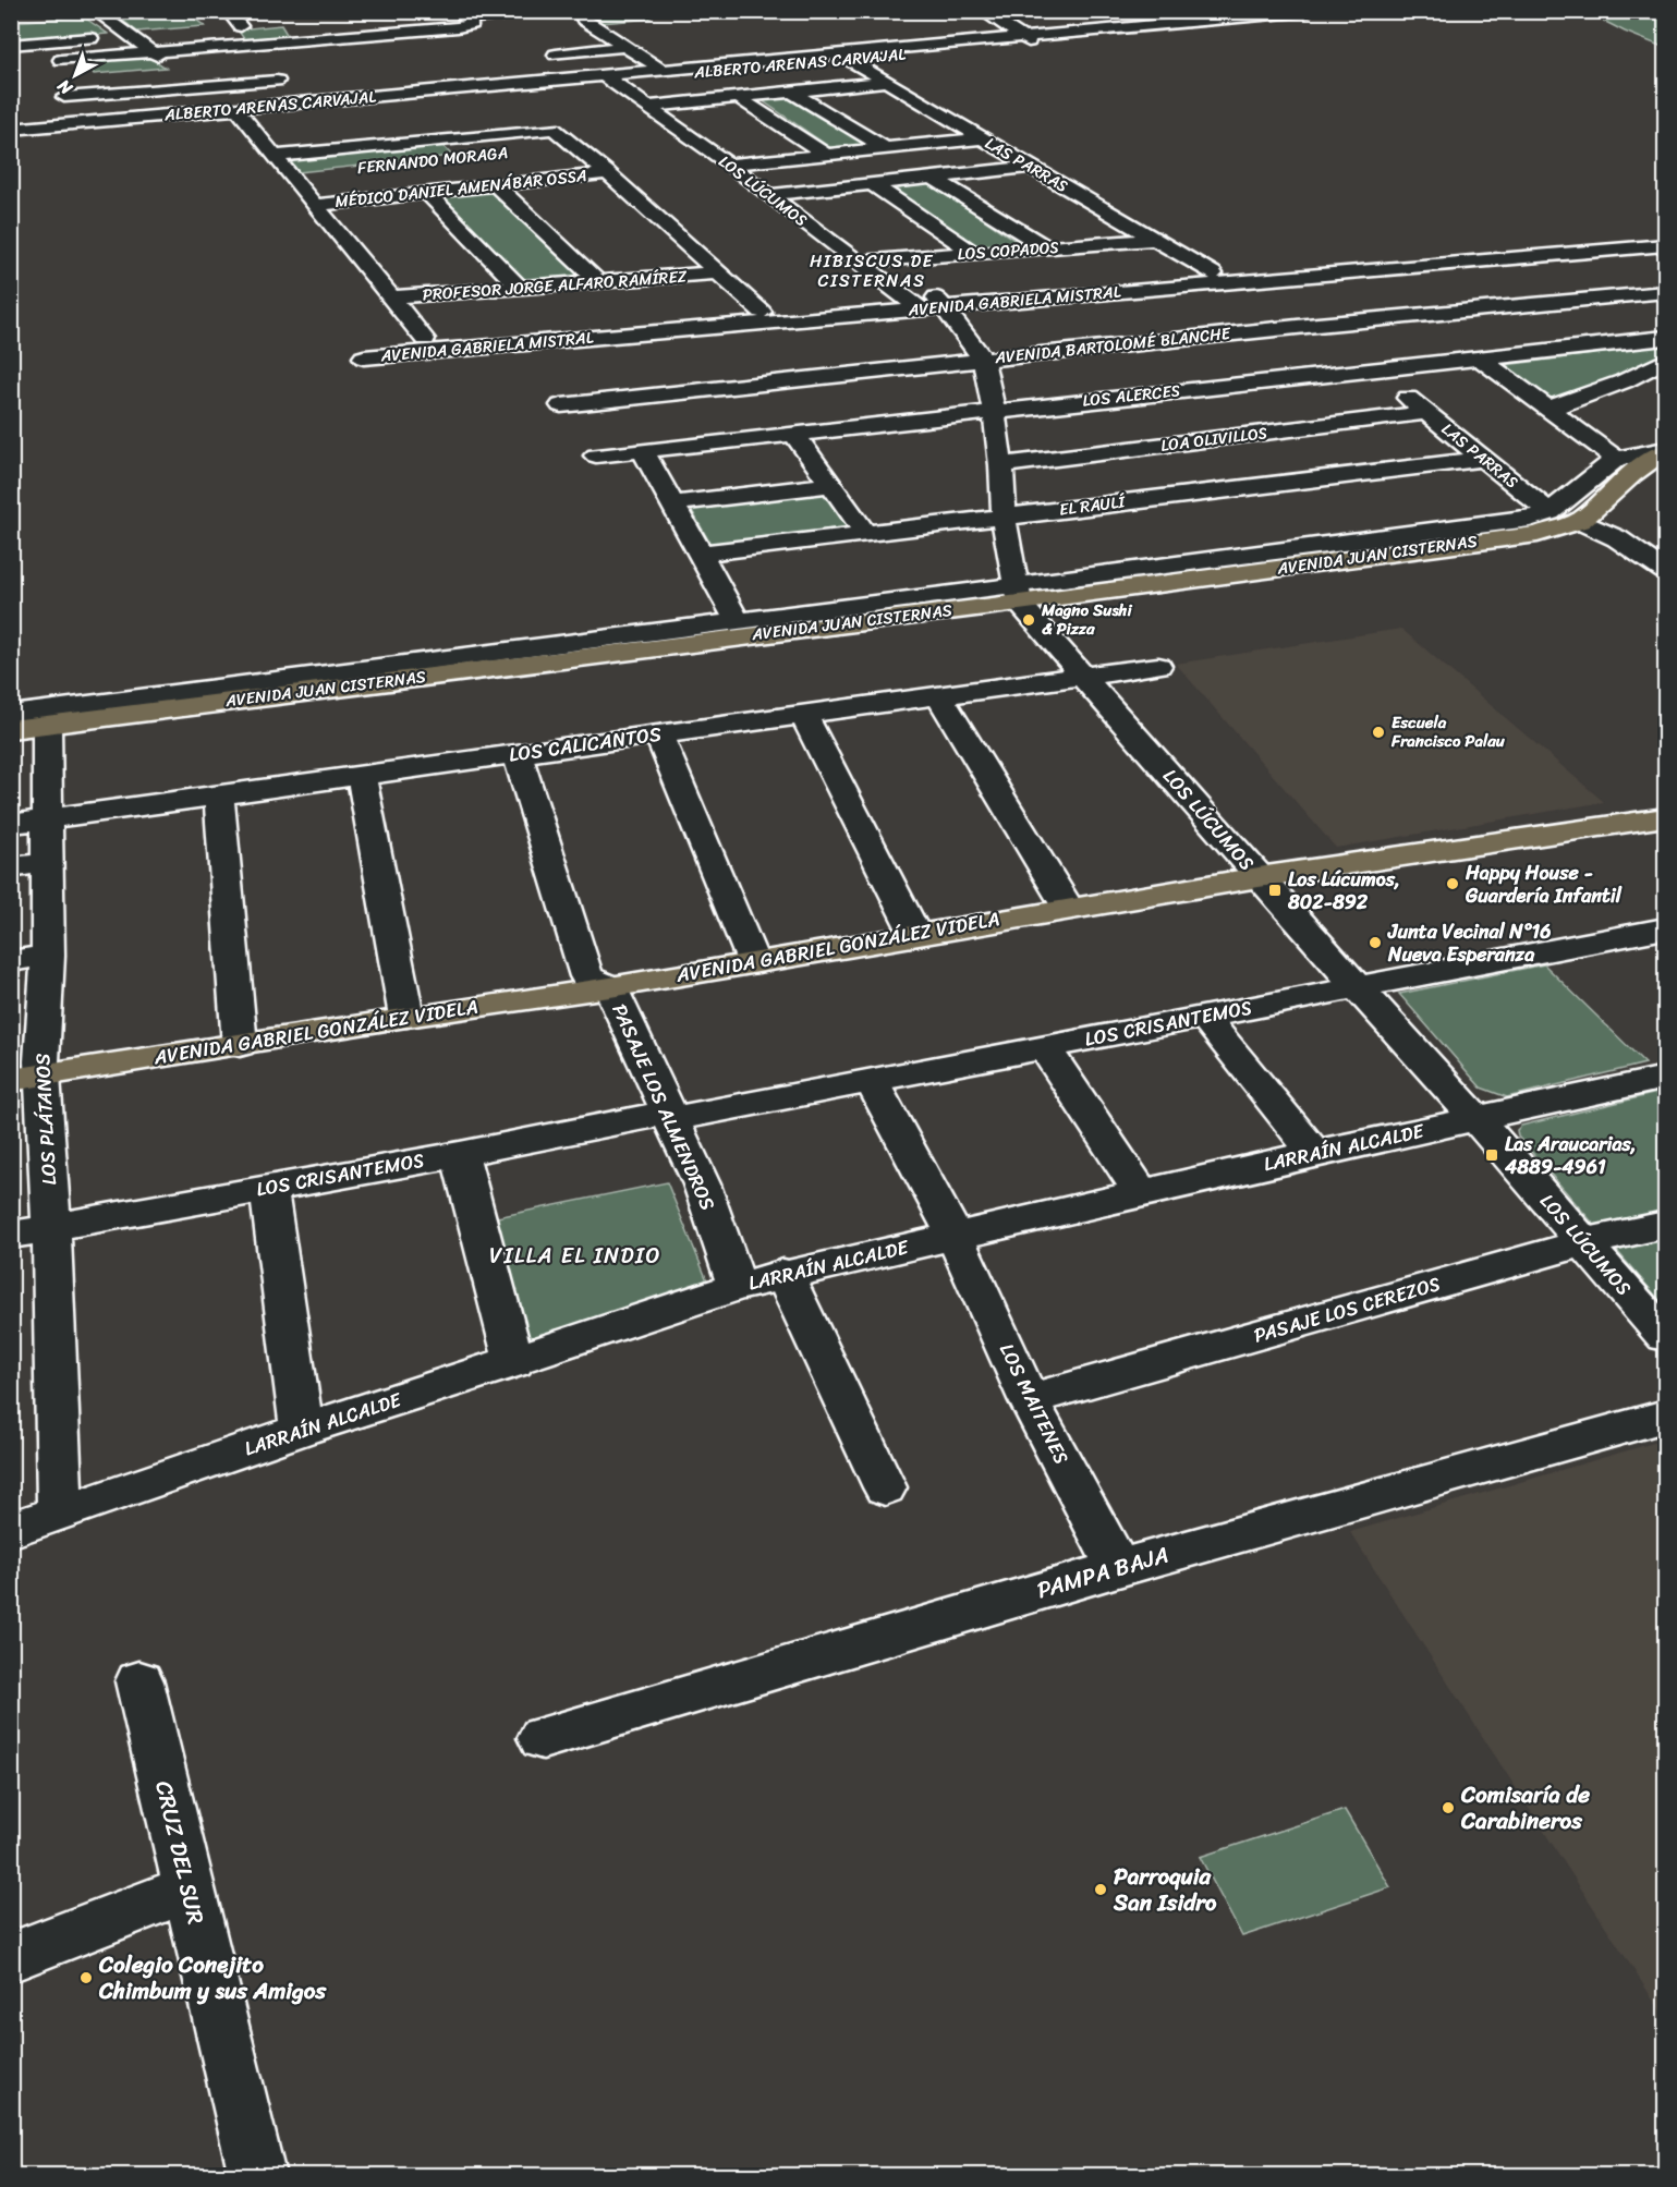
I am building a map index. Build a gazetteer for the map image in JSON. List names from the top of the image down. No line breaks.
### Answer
{"streets":{"main road":["AVENIDA JUAN CISTERNAS","AVENIDA GABRIEL GONZÁLEZ VIDELA"],"street":["ALBERTO ARENAS CARVAJAL","FERNANDO MORAGA","LAS PARRAS","MÉDICO DANIEL AMENÁBAR OSSA","LOS LÚCUMOS","LOS COPADOS","PROFESOR JORGE ALFARO RAMÍREZ","AVENIDA GABRIELA MISTRAL","AVENIDA BARTOLOMÉ BLANCHE","LOS ALERCES","LOA OLIVILLOS","EL RAULÍ","LOS CALICANTOS","LOS CRISANTEMOS","PASAJE LOS ALMENDROS","LOS PLÁTANOS","LARRAÍN ALCALDE","PASAJE LOS CEREZOS","LOS MAITENES","PAMPA BAJA","CRUZ DEL SUR"]},"crossings":[["ALBERTO ARENAS CARVAJAL","LAS PARRAS"],["ALBERTO ARENAS CARVAJAL","LOS LÚCUMOS"],["LAS PARRAS","LOS COPADOS"],["LAS PARRAS","AVENIDA GABRIELA MISTRAL"],["LAS PARRAS","AVENIDA BARTOLOMÉ BLANCHE"],["LAS PARRAS","LOS ALERCES"],["LAS PARRAS","LOA OLIVILLOS"],["LAS PARRAS","EL RAULÍ"],["LAS PARRAS","AVENIDA JUAN CISTERNAS"],["LOS LÚCUMOS","LOS COPADOS"],["LOS LÚCUMOS","AVENIDA GABRIELA MISTRAL"],["LOS LÚCUMOS","AVENIDA BARTOLOMÉ BLANCHE"],["LOS LÚCUMOS","LOS ALERCES"],["LOS LÚCUMOS","LOA OLIVILLOS"],["LOS LÚCUMOS","EL RAULÍ"],["LOS LÚCUMOS","AVENIDA JUAN CISTERNAS"],["LOS LÚCUMOS","LOS CALICANTOS"],["LOS LÚCUMOS","AVENIDA GABRIEL GONZÁLEZ VIDELA"],["LOS LÚCUMOS","LOS CRISANTEMOS"],["LOS LÚCUMOS","LARRAÍN ALCALDE"],["LOS LÚCUMOS","PASAJE LOS CEREZOS"],["AVENIDA JUAN CISTERNAS","LOS PLÁTANOS"],["LOS CALICANTOS","PASAJE LOS ALMENDROS"],["LOS CALICANTOS","LOS PLÁTANOS"],["AVENIDA GABRIEL GONZÁLEZ VIDELA","PASAJE LOS ALMENDROS"],["AVENIDA GABRIEL GONZÁLEZ VIDELA","LOS PLÁTANOS"],["LOS CRISANTEMOS","PASAJE LOS ALMENDROS"],["LOS CRISANTEMOS","LOS PLÁTANOS"],["LOS CRISANTEMOS","LOS MAITENES"],["PASAJE LOS ALMENDROS","LARRAÍN ALCALDE"],["LOS PLÁTANOS","LARRAÍN ALCALDE"],["LARRAÍN ALCALDE","LOS MAITENES"],["PASAJE LOS CEREZOS","LOS MAITENES"],["LOS MAITENES","PAMPA BAJA"]],"districts":["HIBISCUS DE CISTERNAS","VILLA EL INDIO"],"places":{"other":["Magno Sushi & Pizza","Escuela Francisco Palau","Happy House - Guardería Infantil","Junta Vecinal N°16 Nueva Esperanza","Comisaría de Carabineros","Parroquia San Isidro","Colegio Conejito Chimbum y sus Amigos"],"transit":["Los Lúcumos, 802-892","Las Araucarias, 4889-4961"]},"north":"bottom left"}
